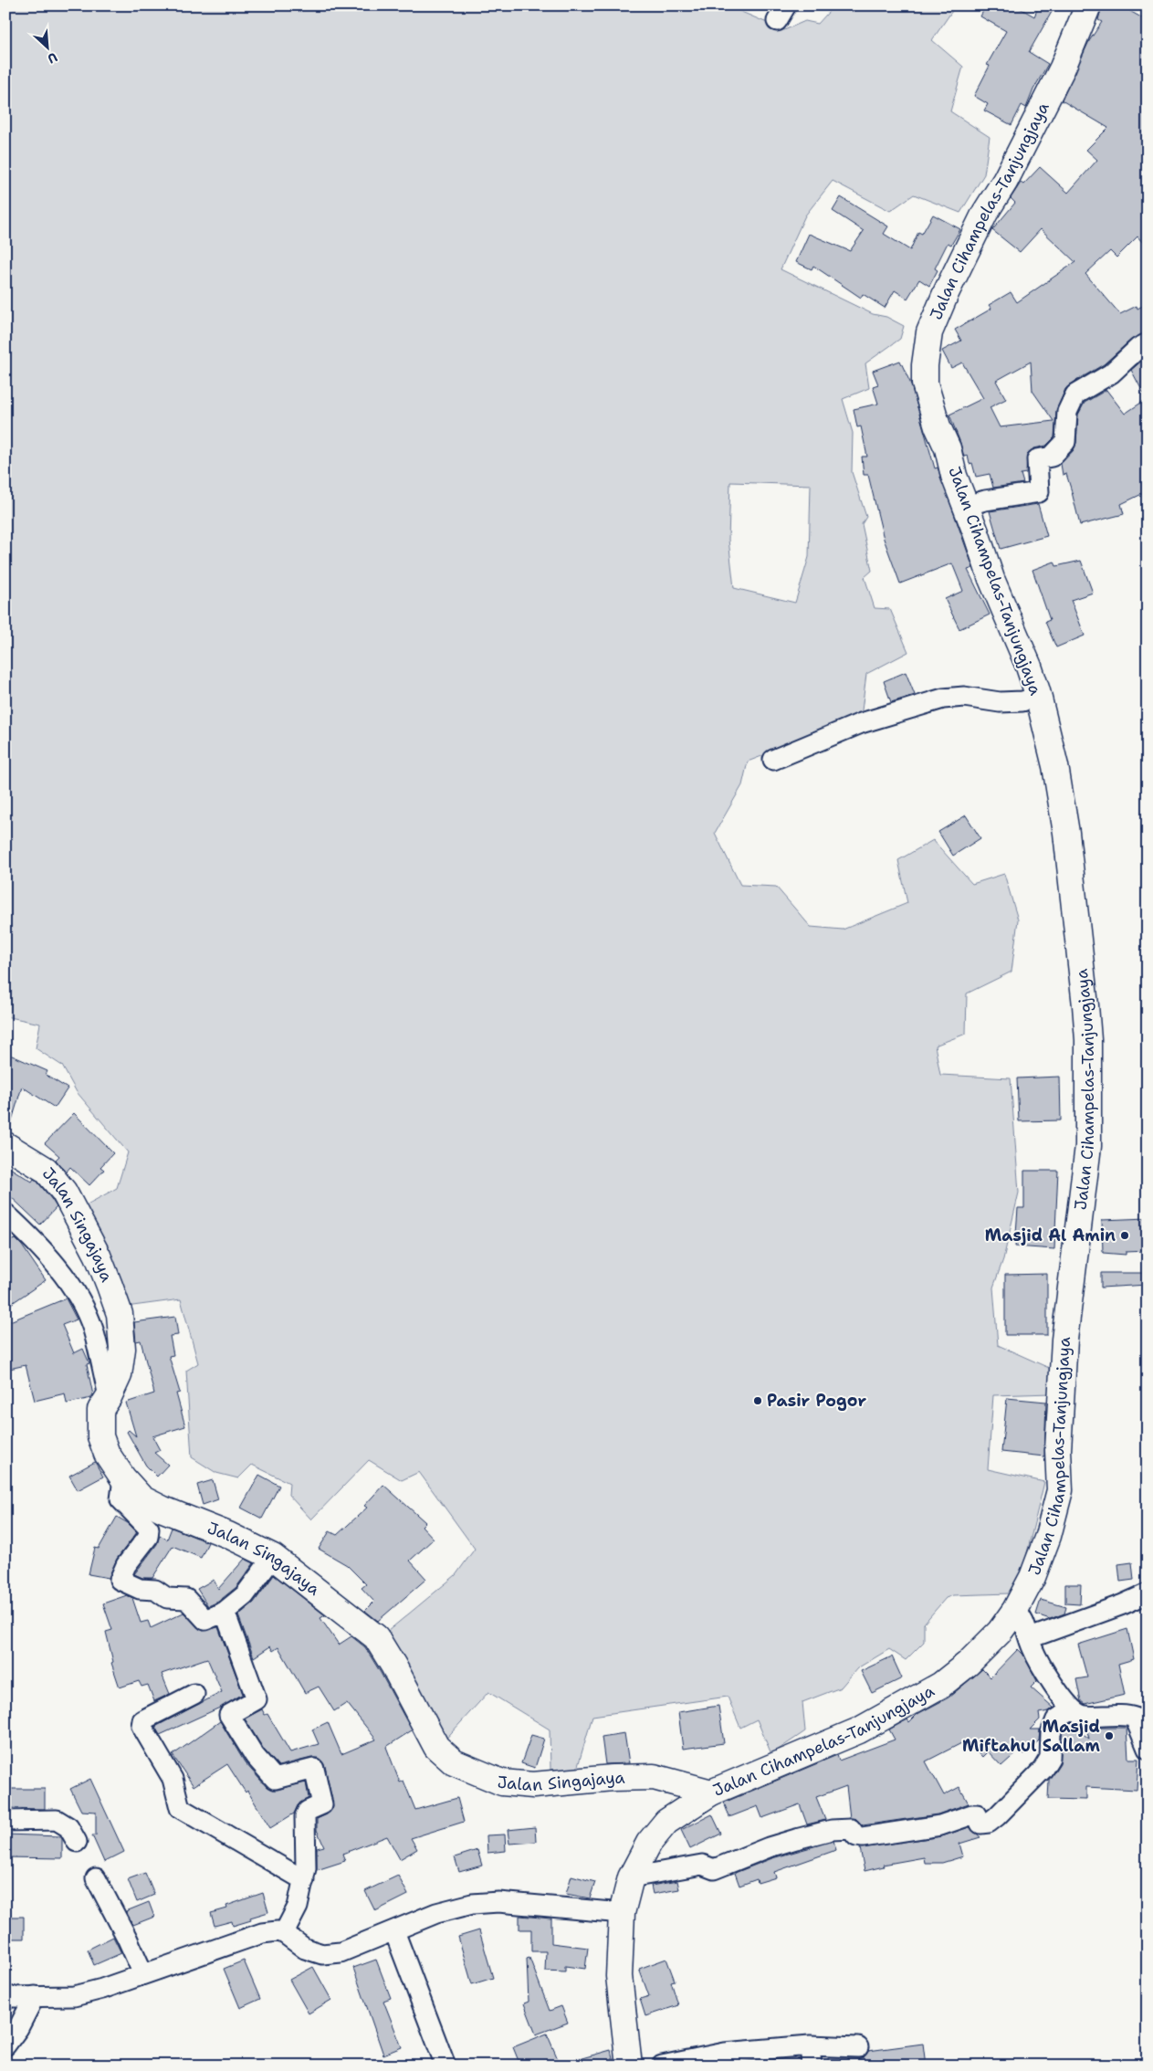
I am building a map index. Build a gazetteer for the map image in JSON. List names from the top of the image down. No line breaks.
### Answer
{"streets":{"main road":["Jalan Cihampelas-Tanjungjaya","Jalan Singajaya"]},"crossings":[["Jalan Cihampelas-Tanjungjaya","Jalan Singajaya"]],"places":["Masjid Al Amin","Pasir Pogor","Masjid Miftahul Sallam"],"north":"bottom right"}
